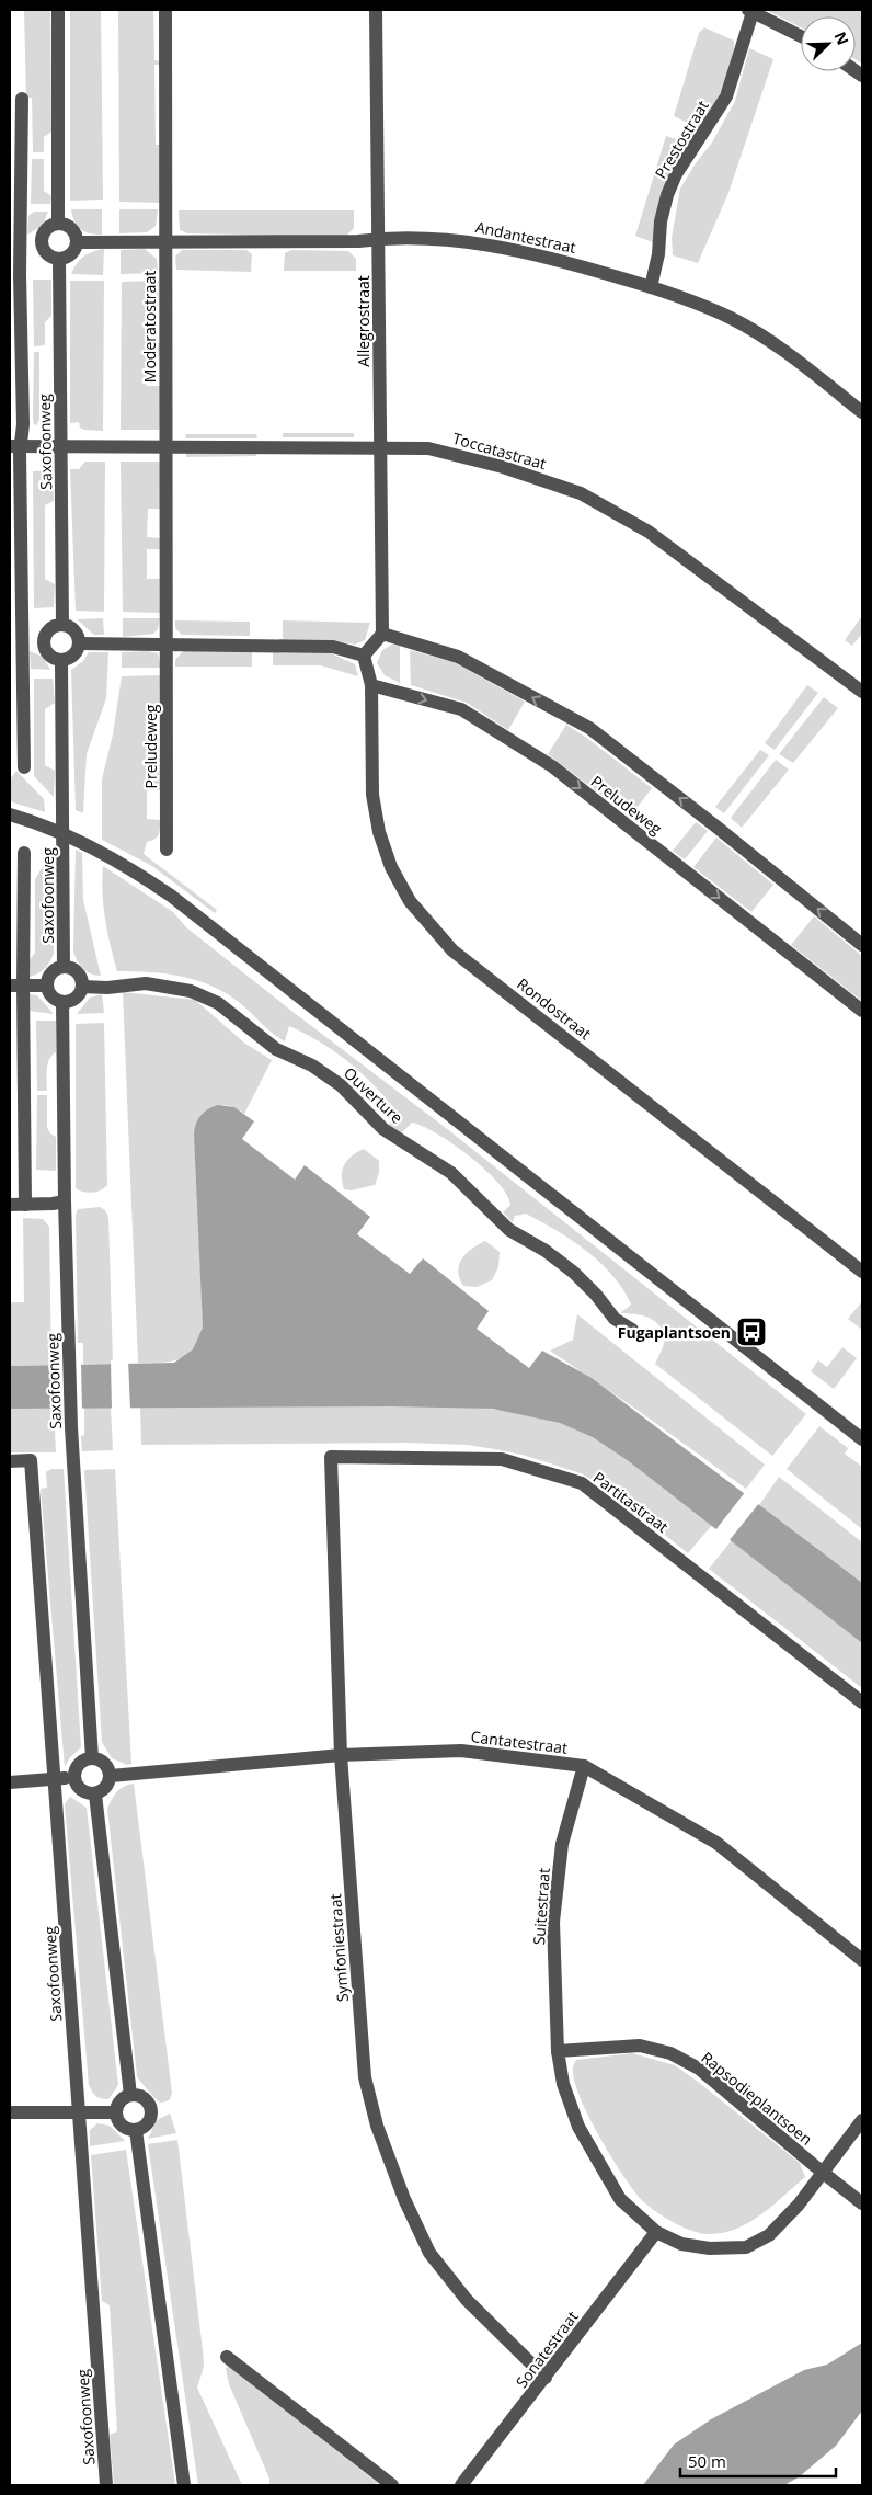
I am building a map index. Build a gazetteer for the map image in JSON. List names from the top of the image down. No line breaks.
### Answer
{"streets":{"street":["Prestostraat","Andantestraat","Allegrostraat","Moderatostraat","Saxofoonweg","Toccatastraat","Preludeweg","Rondostraat","Ouverture","Partitastraat","Cantatestraat","Suitestraat","Symfoniestraat","Rapsodieplantsoen","Sonatestraat"]},"crossings":[["Prestostraat","Andantestraat"],["Andantestraat","Allegrostraat"],["Andantestraat","Moderatostraat"],["Andantestraat","Saxofoonweg"],["Allegrostraat","Toccatastraat"],["Moderatostraat","Toccatastraat"],["Moderatostraat","Preludeweg"],["Saxofoonweg","Toccatastraat"],["Saxofoonweg","Ouverture"],["Saxofoonweg","Cantatestraat"],["Preludeweg","Rondostraat"],["Partitastraat","Symfoniestraat"],["Cantatestraat","Suitestraat"],["Cantatestraat","Symfoniestraat"],["Suitestraat","Rapsodieplantsoen"],["Symfoniestraat","Sonatestraat"]],"places":{"bus stop":["Fugaplantsoen"]},"scale_bar":"50 m","north":"top right"}
